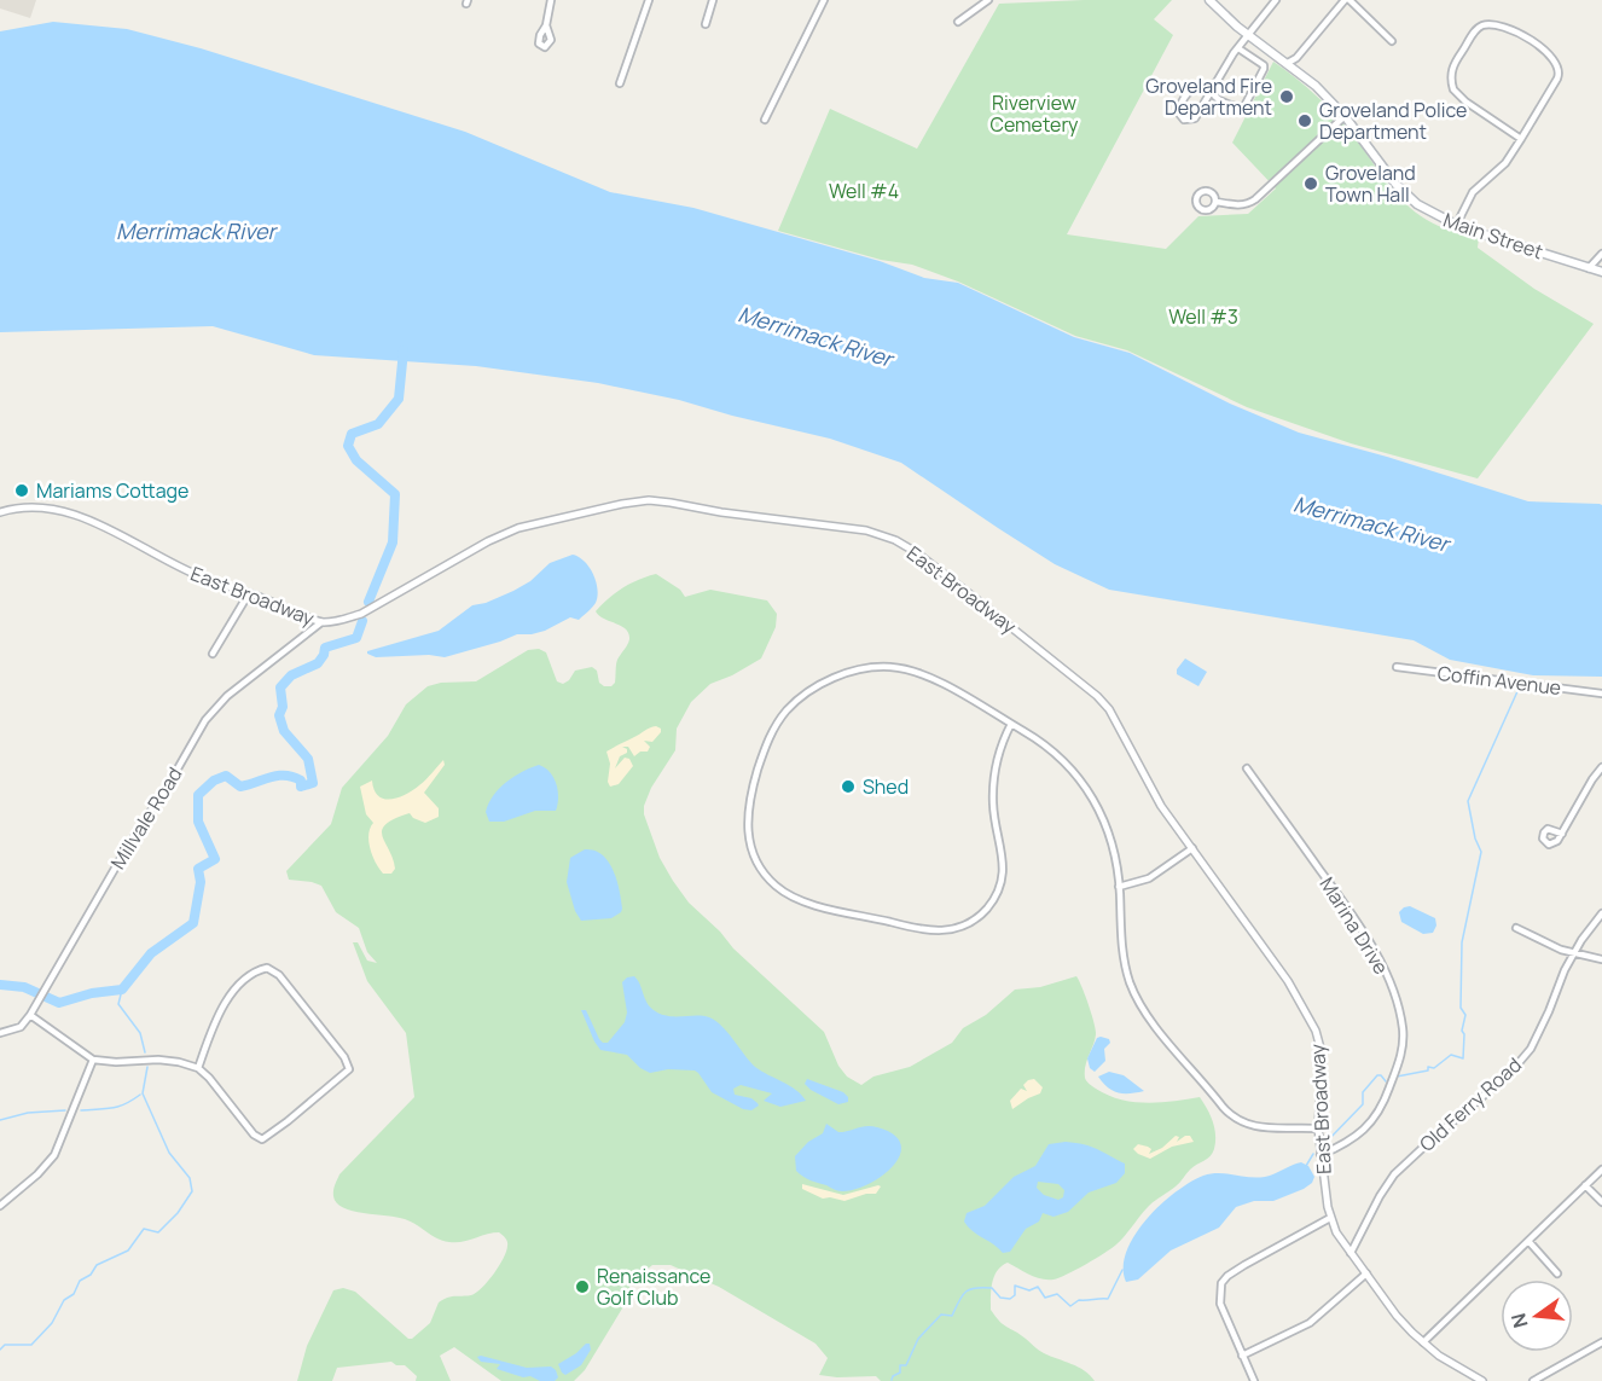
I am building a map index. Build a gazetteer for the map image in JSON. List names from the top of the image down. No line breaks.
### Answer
{"streets":{"main road":["Main Street"],"street":["East Broadway","Coffin Avenue","Millvale Road","Marina Drive","Old Ferry Road"]},"crossings":[["East Broadway","Millvale Road"],["East Broadway","Marina Drive"],["East Broadway","Old Ferry Road"]],"water":["Merrimack River"],"parks":["Riverview Cemetery","Well #4","Well #3"],"places":["Groveland Fire Department","Groveland Police Department","Groveland Town Hall","Mariams Cottage","Shed","Renaissance Golf Club"],"north":"left"}
